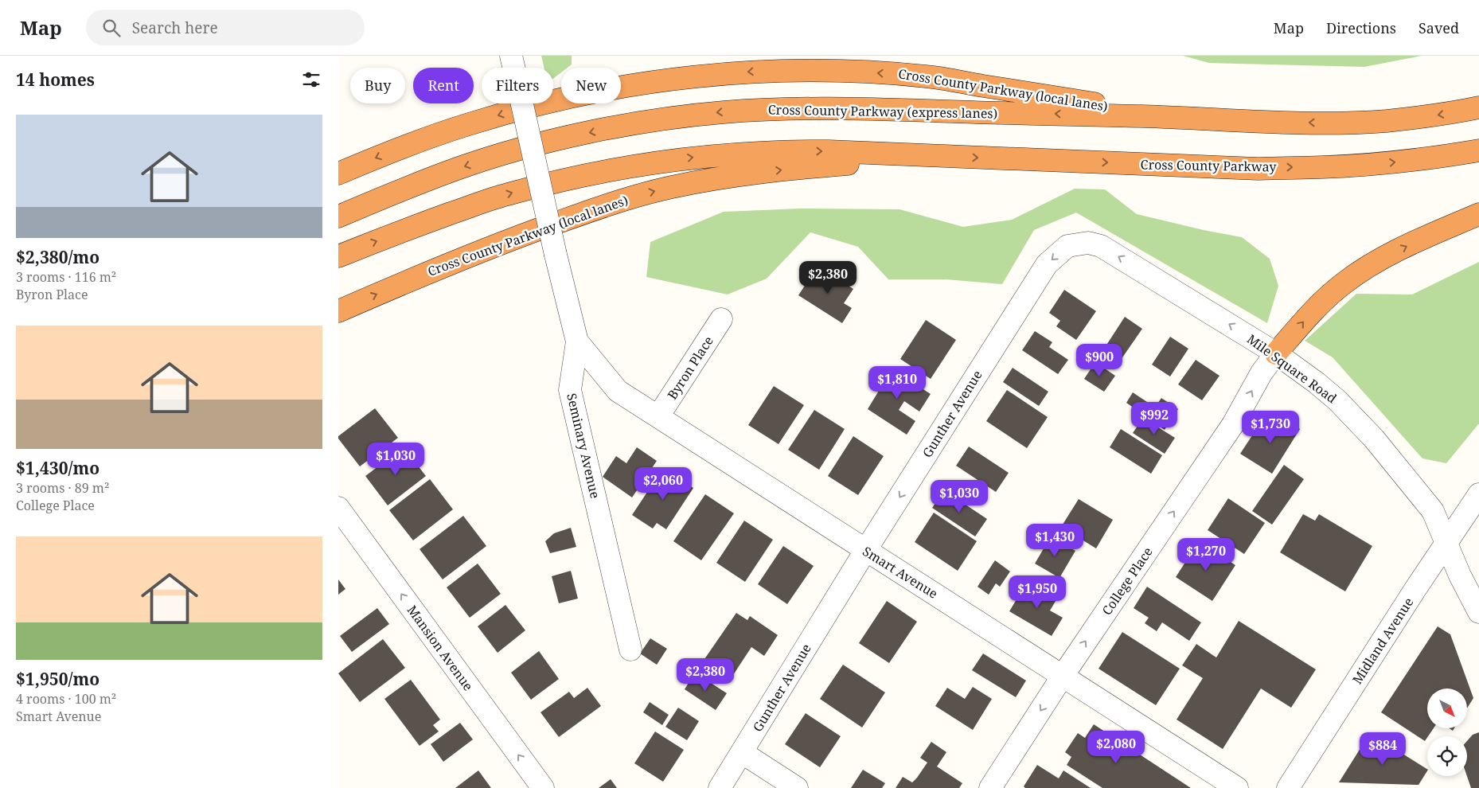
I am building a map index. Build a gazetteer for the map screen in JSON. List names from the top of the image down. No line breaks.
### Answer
{"streets":{"highway":["Cross County Parkway (local lanes)","Cross County Parkway (express lanes)","Cross County Parkway"],"street":["Byron Place","Mile Square Road","Gunther Avenue","Seminary Avenue","Smart Avenue","College Place","Midland Avenue","Mansion Avenue"]},"crossings":[["Cross County Parkway (local lanes)","Cross County Parkway (express lanes)"],["Cross County Parkway (local lanes)","Cross County Parkway"],["Byron Place","Smart Avenue"],["Mile Square Road","Gunther Avenue"],["Mile Square Road","College Place"],["Mile Square Road","Midland Avenue"],["Gunther Avenue","Smart Avenue"],["Seminary Avenue","Smart Avenue"],["Smart Avenue","College Place"]],"one_way":["Mile Square Road","Gunther Avenue","Mansion Avenue"],"north":"bottom right","page":{"header":"Map","search":"Search here","nav":["Map","Directions","Saved"],"heading":"14 homes","chip":["Buy","Rent","Filters","New"],"list":[{"name":"$2,380/mo","note":"3 rooms · 116 m² · Byron Place"},{"name":"$1,430/mo","note":"3 rooms · 89 m² · College Place"},{"name":"$1,950/mo","note":"4 rooms · 100 m² · Smart Avenue"}],"price":["$2,380","$900","$1,810","$992","$1,730","$1,030","$2,060","$1,030","$1,430","$1,270","$1,950","$2,380","$2,080","$884"]}}
